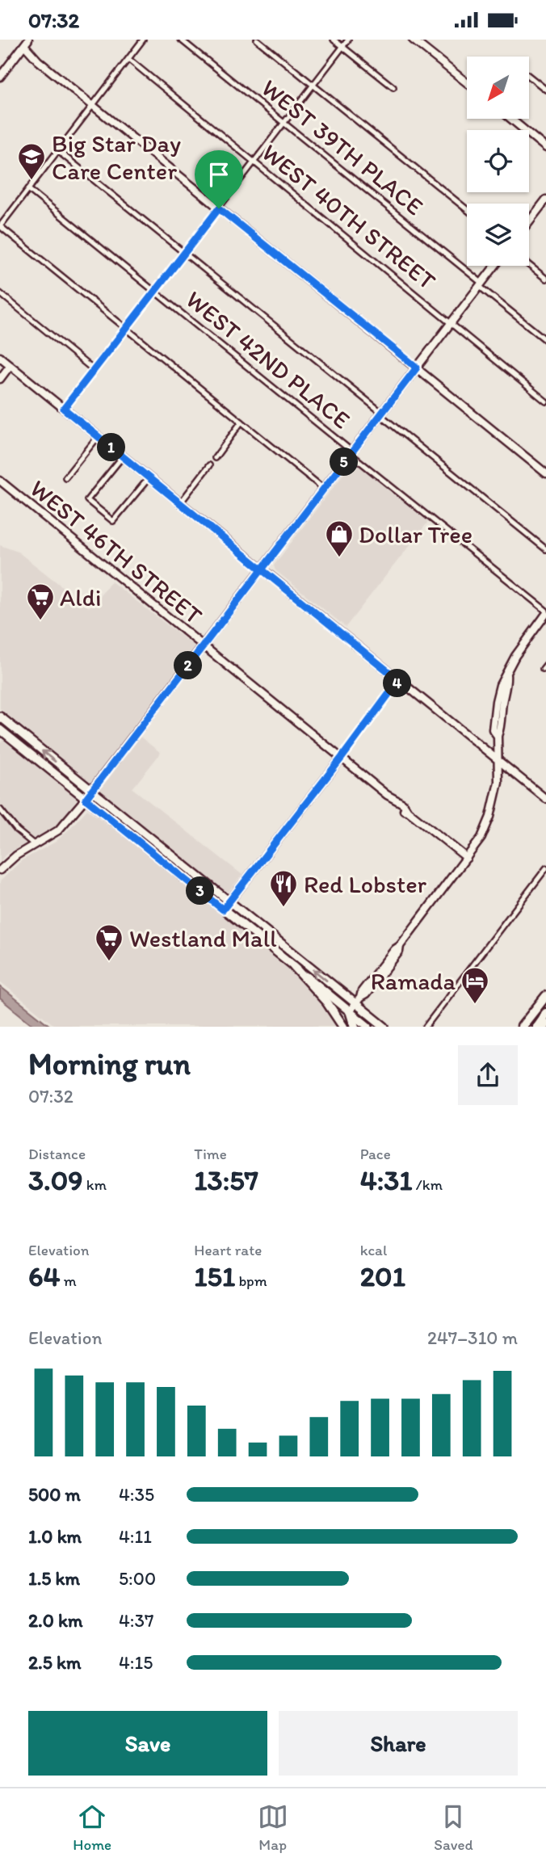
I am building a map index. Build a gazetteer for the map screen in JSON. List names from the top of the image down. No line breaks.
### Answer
{"streets":{"street":["WEST 39TH PLACE","WEST 40TH STREET","WEST 42ND PLACE","WEST 46TH STREET"]},"places":{"school or university":["Big Star Day Care Center"],"shop":["Dollar Tree"],"supermarket":["Aldi","Westland Mall"],"restaurant":["Red Lobster"],"hotel":["Ramada"]},"north":"bottom left","page":{"status":"07:32","pins":["1","5","2","4","3"],"heading":["Morning run","07:32"],"stats":[["Distance","3.09 km"],["Time","13:57"],["Pace","4:31 /km"],["Elevation","64 m"],["Heart rate","151 bpm"],["kcal","201"]],"chart":["Elevation","247–310 m"],"list":[{"name":"500 m","note":"4:35"},{"name":"1.0 km","note":"4:11"},{"name":"1.5 km","note":"5:00"},{"name":"2.0 km","note":"4:37"},{"name":"2.5 km","note":"4:15"}],"buttons":["Save","Share"],"tabs":["Home","Map","Saved"]}}
